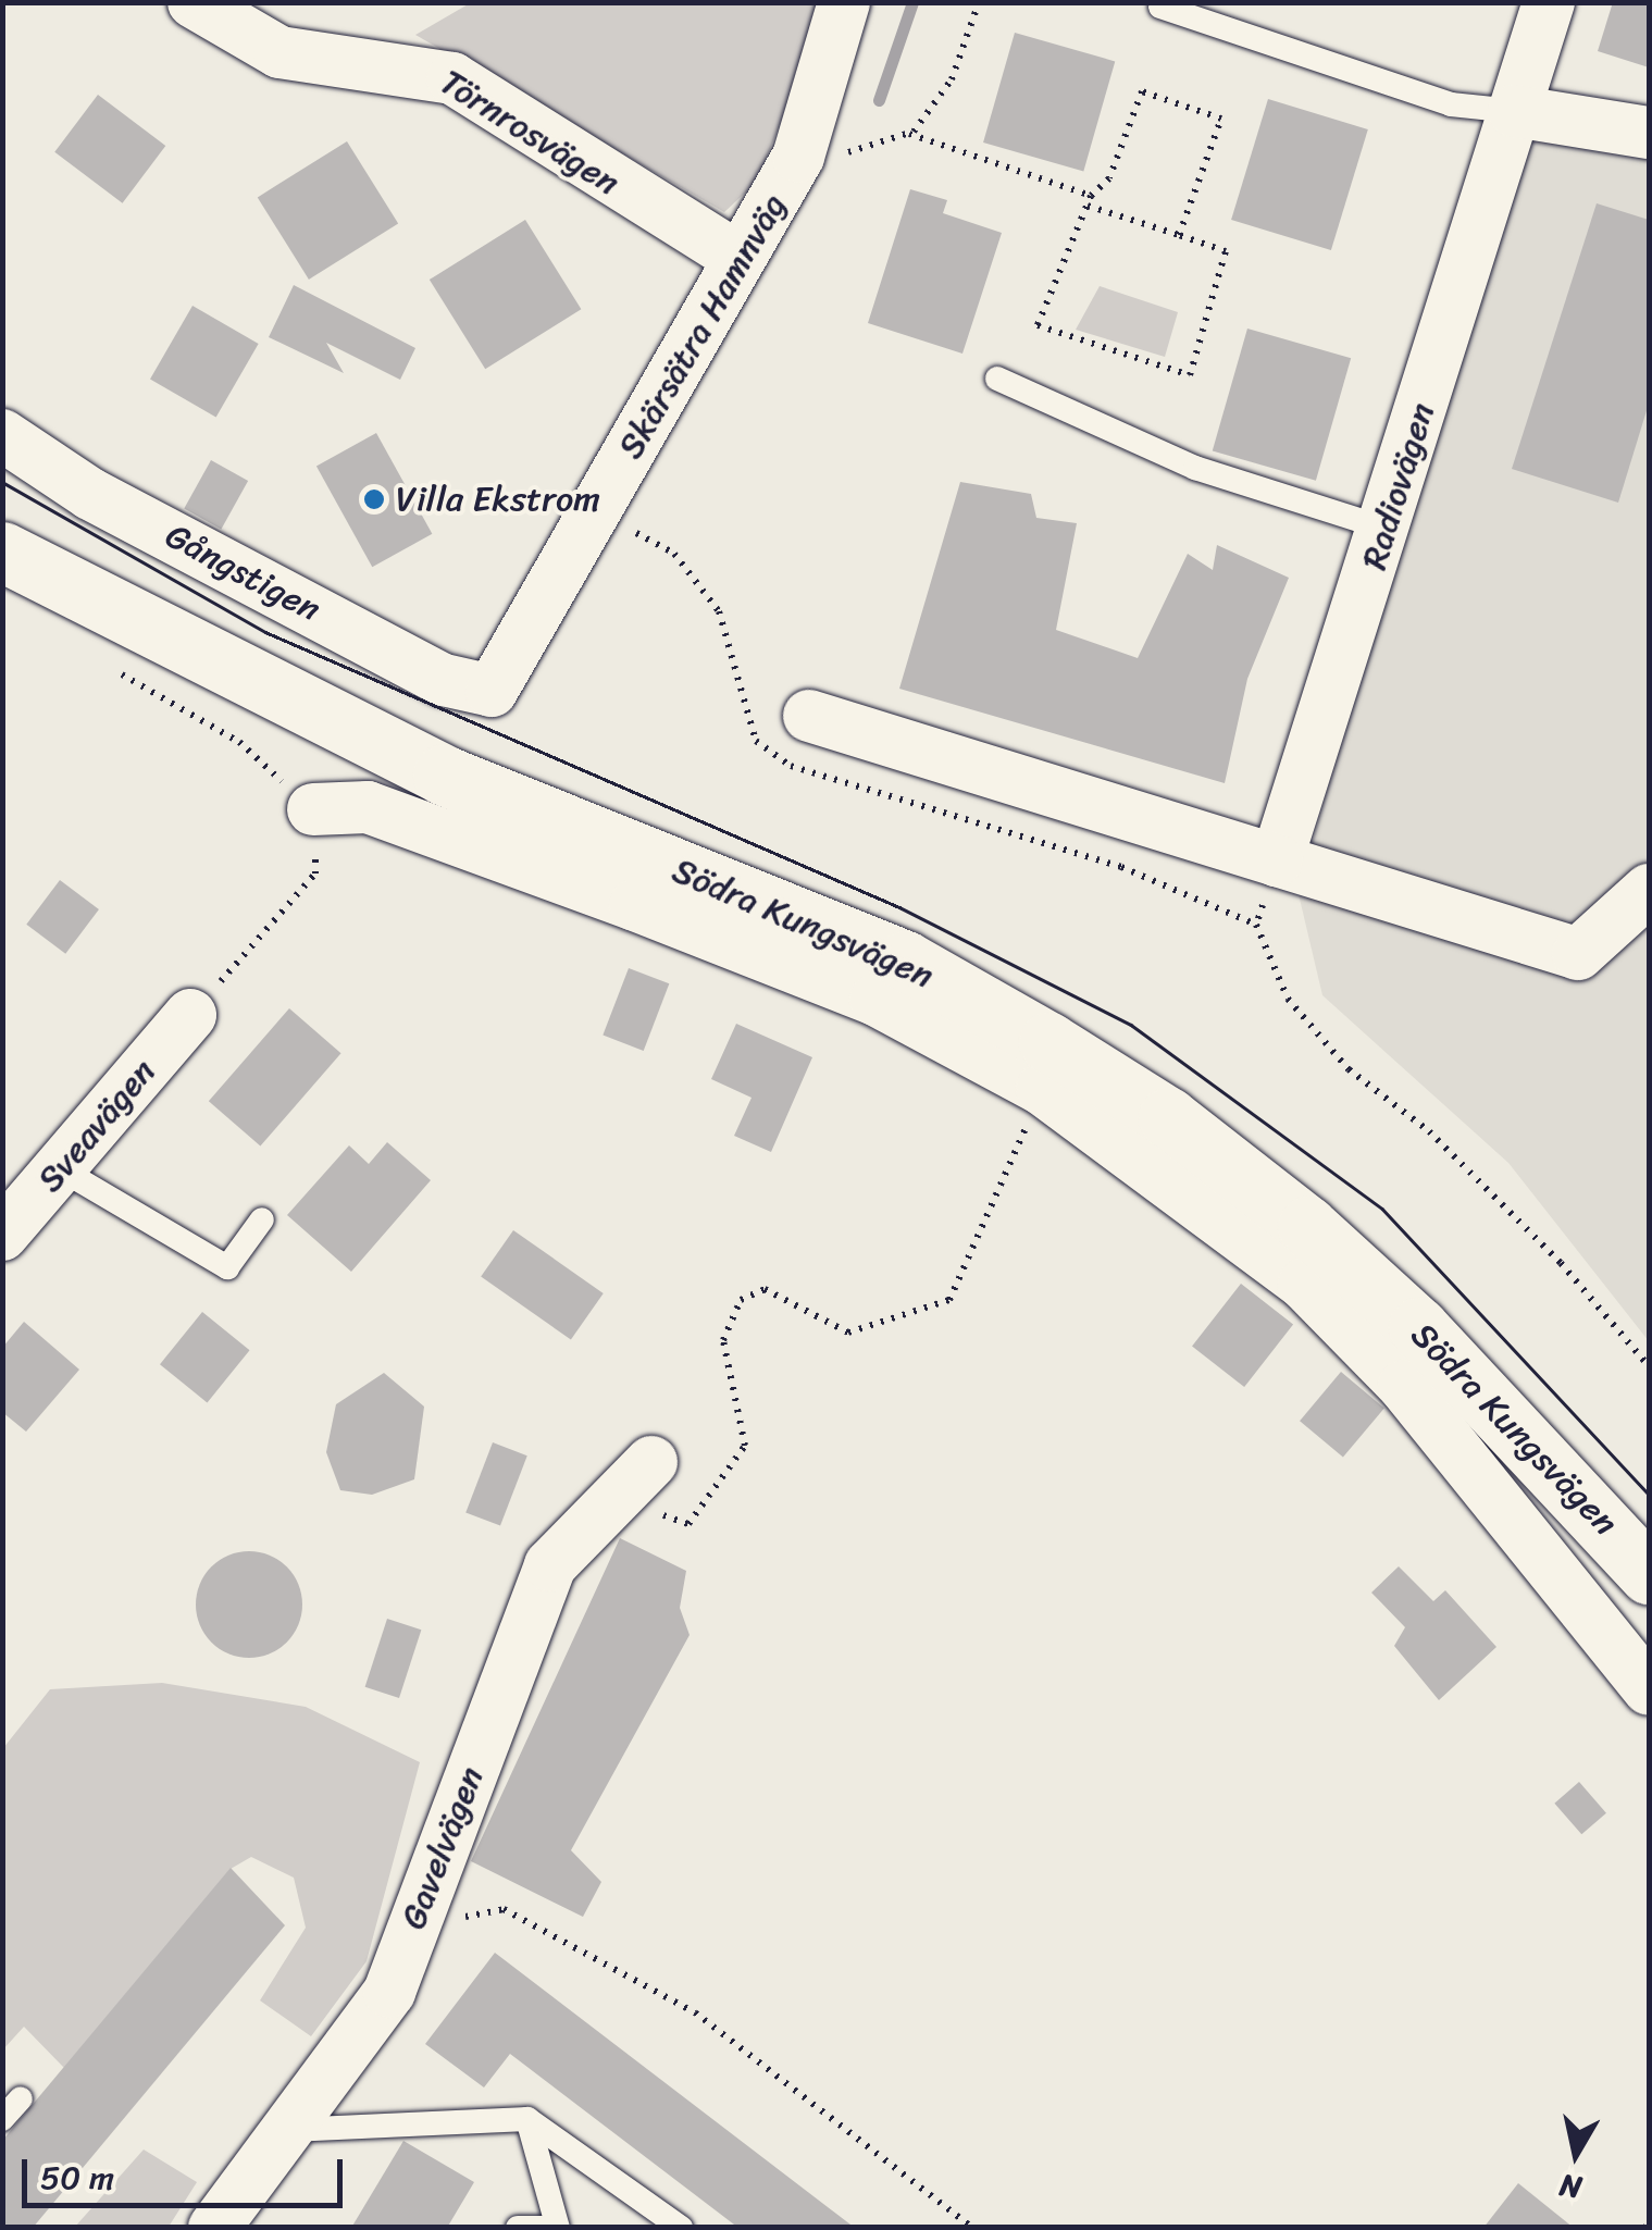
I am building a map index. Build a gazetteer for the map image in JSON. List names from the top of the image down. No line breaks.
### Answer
{"streets":{"main road":["Södra Kungsvägen"],"street":["Törnrosvägen","Skärsätra Hamnväg","Radiovägen","Gångstigen","Sveavägen","Gavelvägen"]},"crossings":[["Törnrosvägen","Skärsätra Hamnväg"],["Skärsätra Hamnväg","Gångstigen"]],"places":["Villa Ekstrom"],"scale_bar":"50 m","north":"bottom"}
